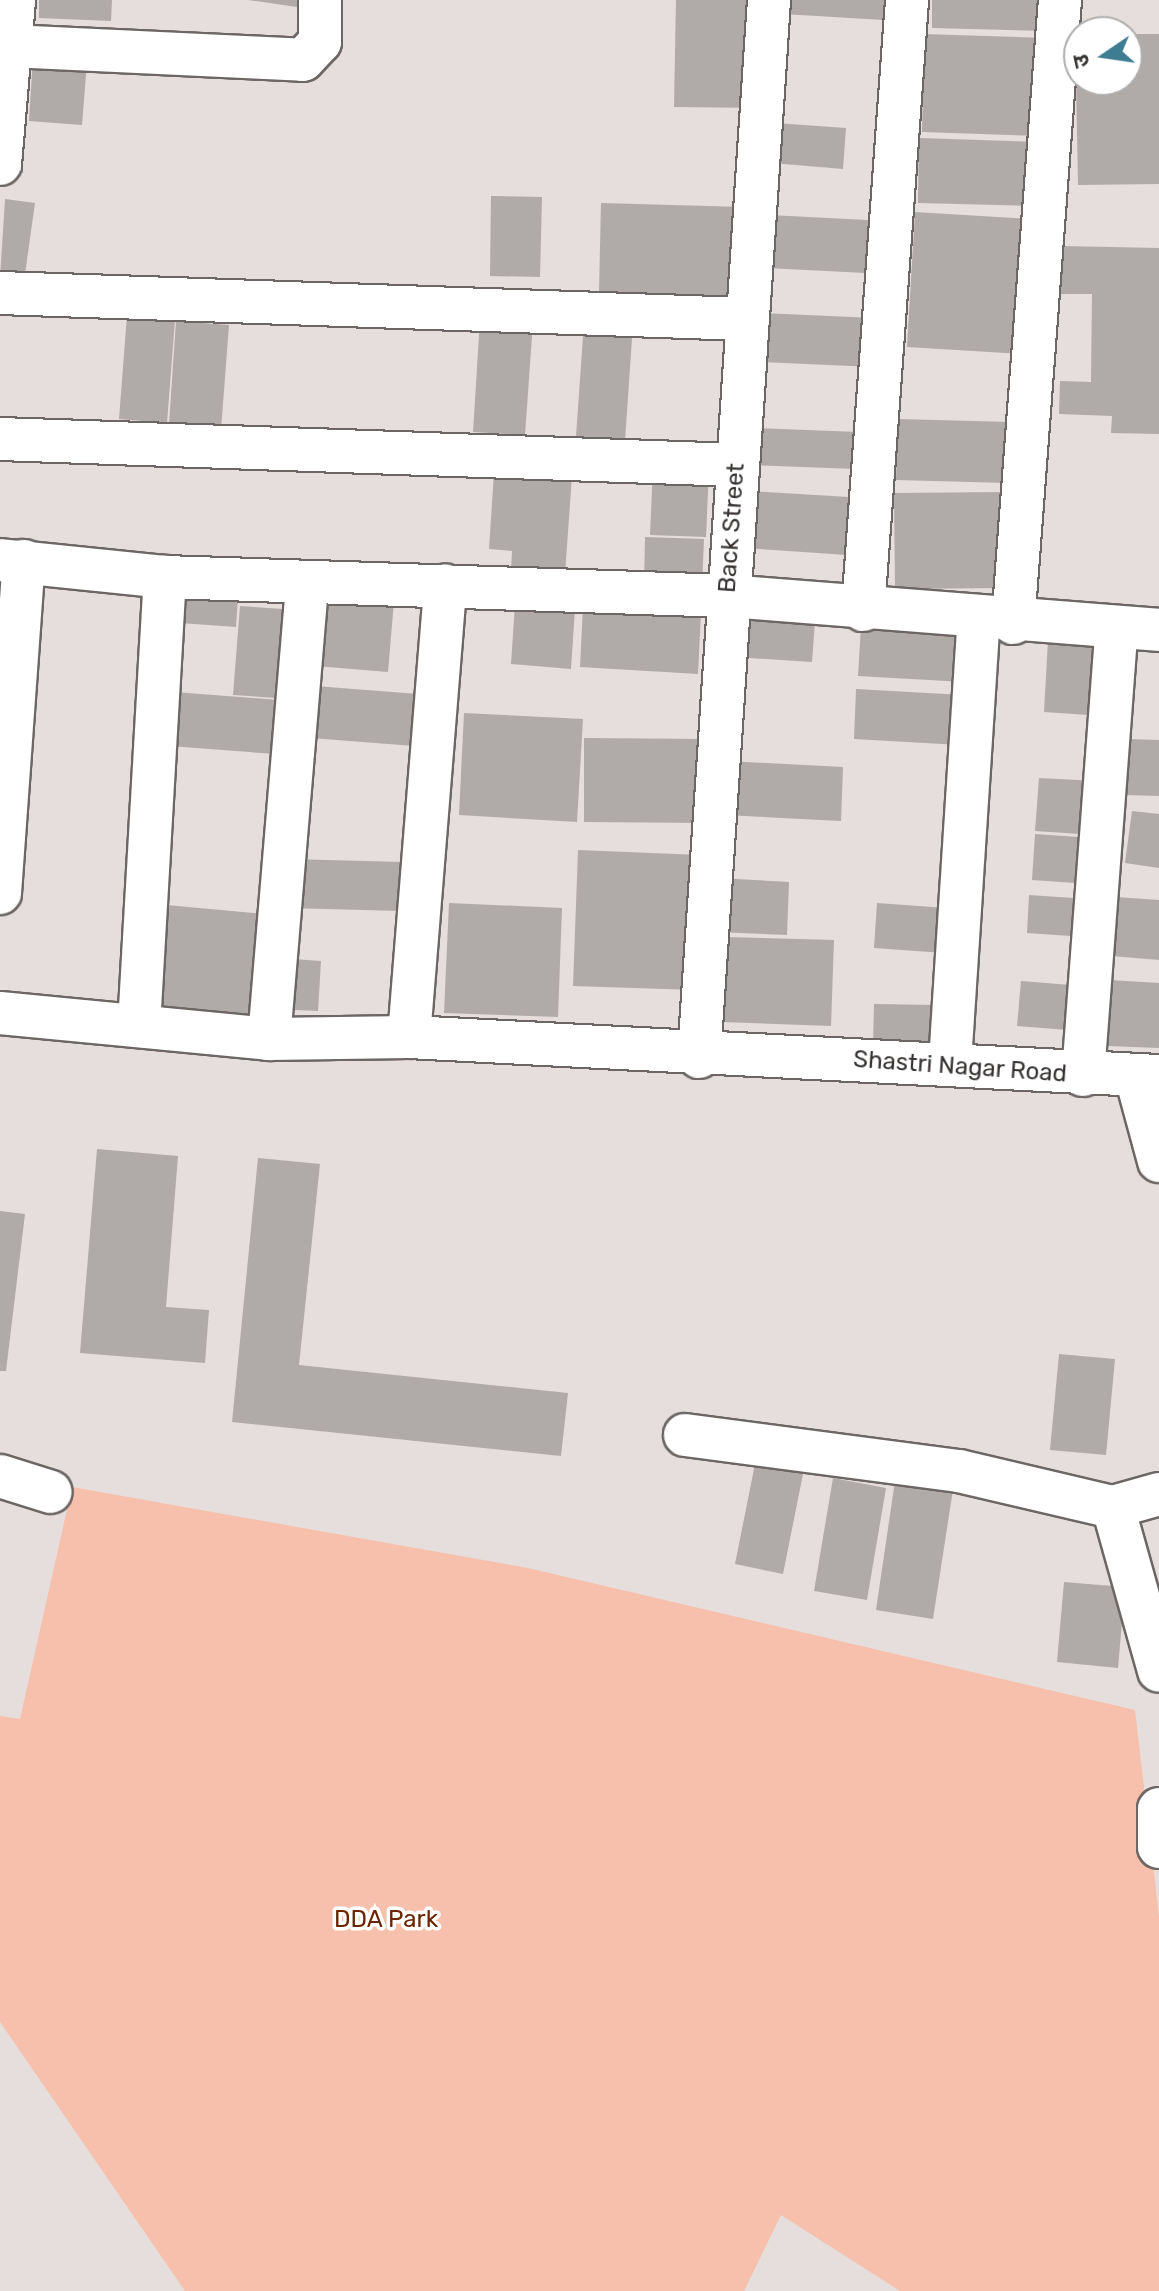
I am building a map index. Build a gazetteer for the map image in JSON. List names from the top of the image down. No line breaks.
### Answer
{"streets":{"street":["Back Street","Shastri Nagar Road"]},"crossings":[["Back Street","Shastri Nagar Road"]],"parks":["DDA Park"],"north":"left"}
